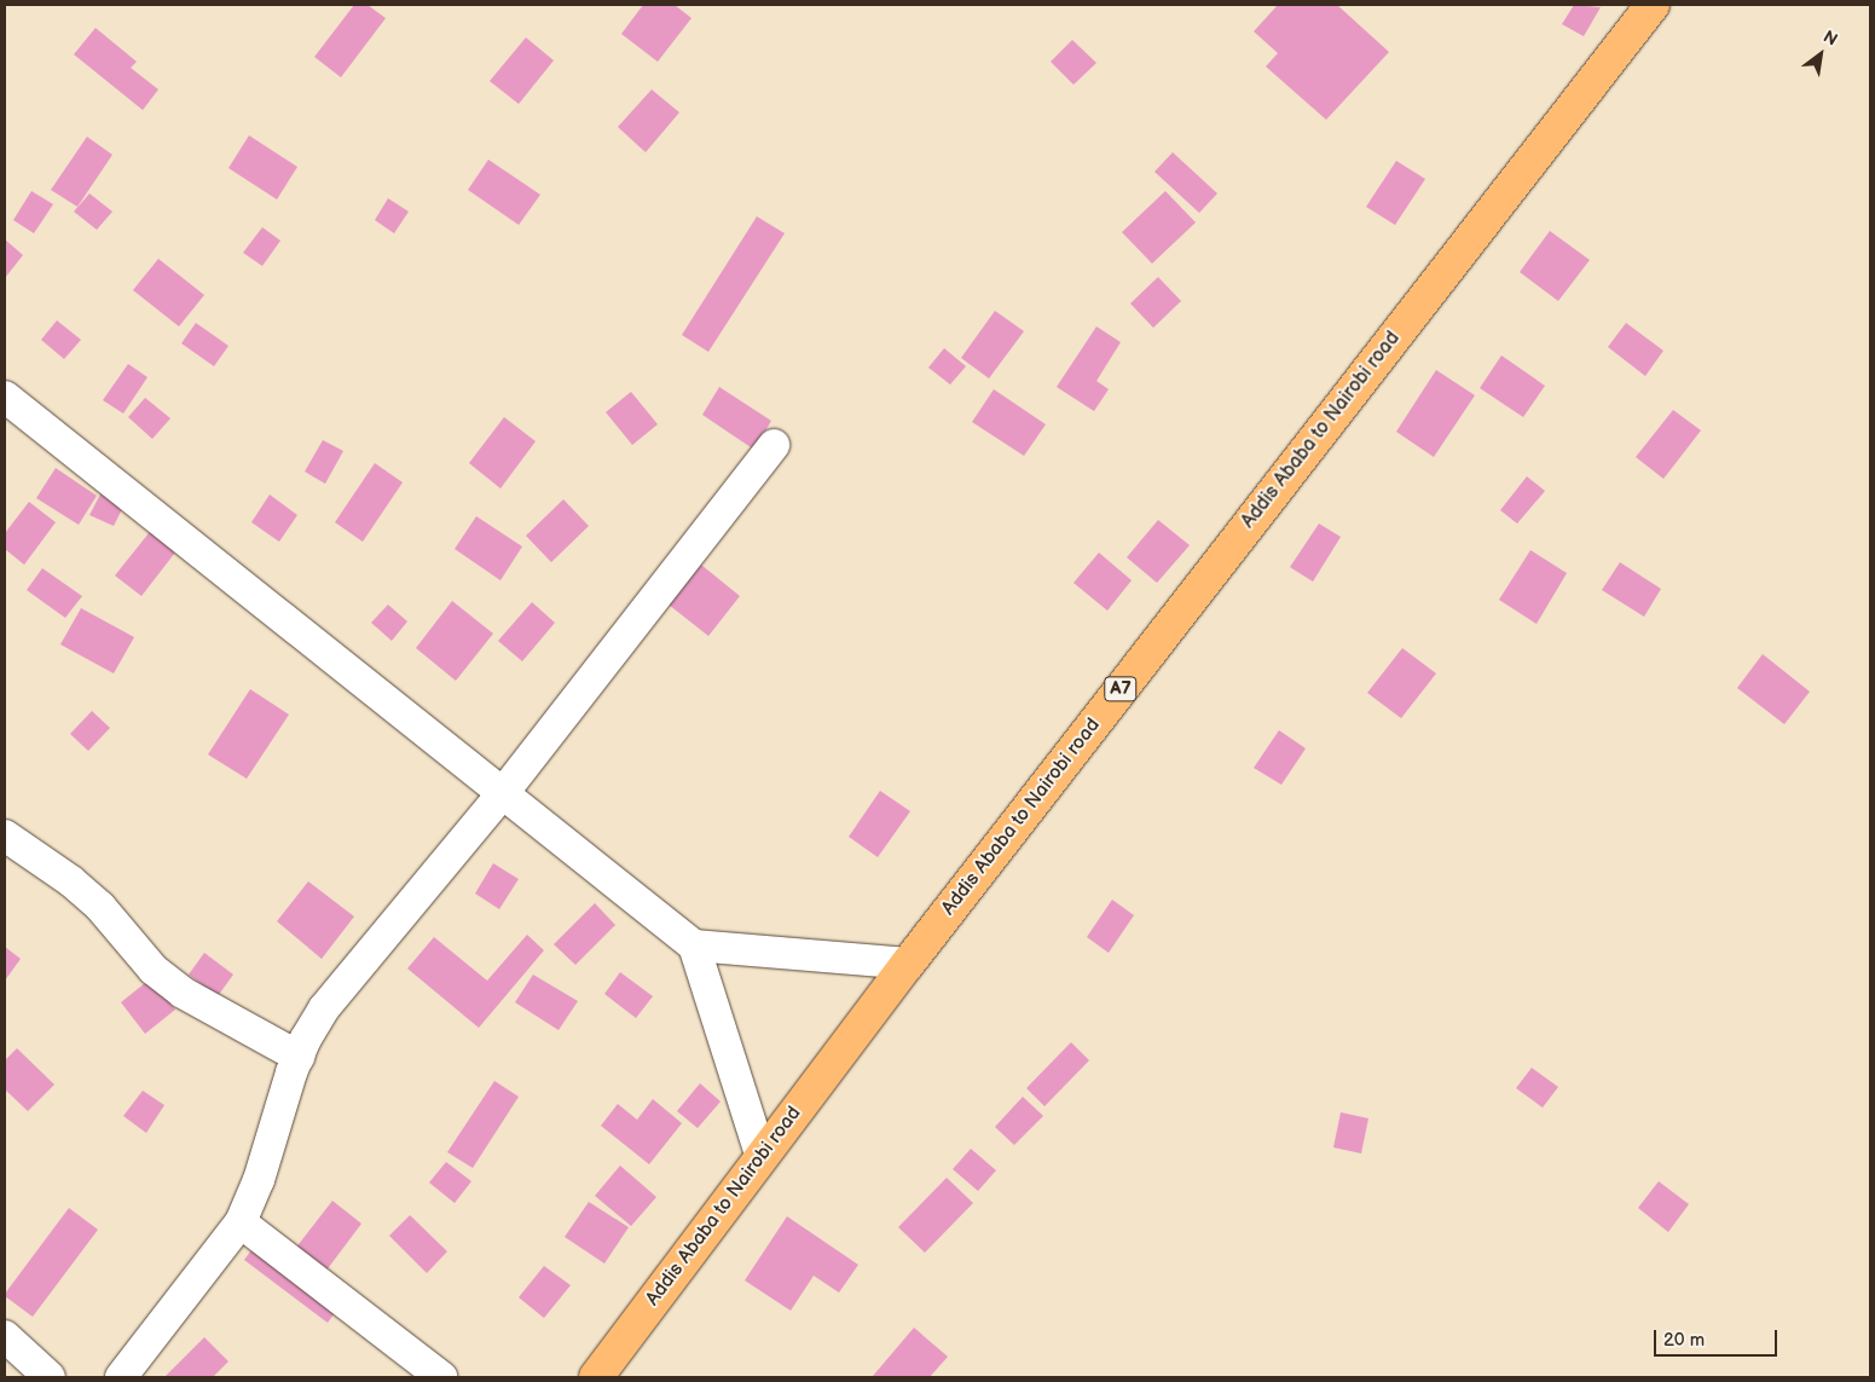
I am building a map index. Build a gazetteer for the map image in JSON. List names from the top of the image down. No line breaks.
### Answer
{"streets":{"highway":["Addis Ababa to Nairobi road","A7"]},"scale_bar":"20 m","north":"top right"}
